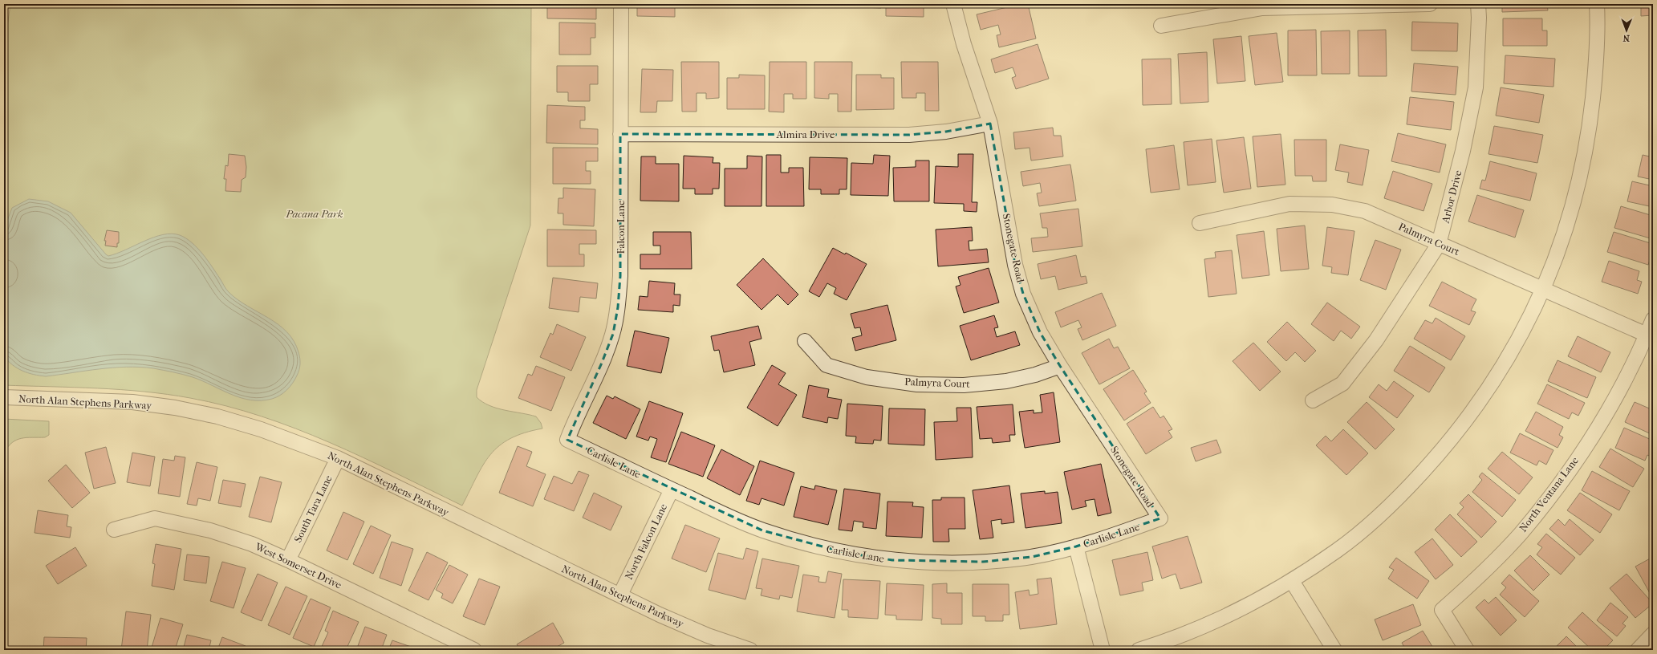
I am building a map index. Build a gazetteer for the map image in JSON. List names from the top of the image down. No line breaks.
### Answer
{"streets":{"street":["Almira Drive","Arbor Drive","Falcon Lane","Palmyra Court","Stonegate Road","North Alan Stephens Parkway","Carlisle Lane","North Ventana Lane","South Tara Lane","North Falcon Lane","West Somerset Drive"]},"crossings":[["Almira Drive","Falcon Lane"],["Almira Drive","Stonegate Road"],["Arbor Drive","Palmyra Court"],["Falcon Lane","Carlisle Lane"],["Palmyra Court","Stonegate Road"],["Palmyra Court","North Ventana Lane"],["Stonegate Road","Carlisle Lane"],["North Alan Stephens Parkway","South Tara Lane"],["North Alan Stephens Parkway","North Falcon Lane"],["Carlisle Lane","North Falcon Lane"],["South Tara Lane","West Somerset Drive"]],"parks":["Pacana Park"],"north":"bottom"}
